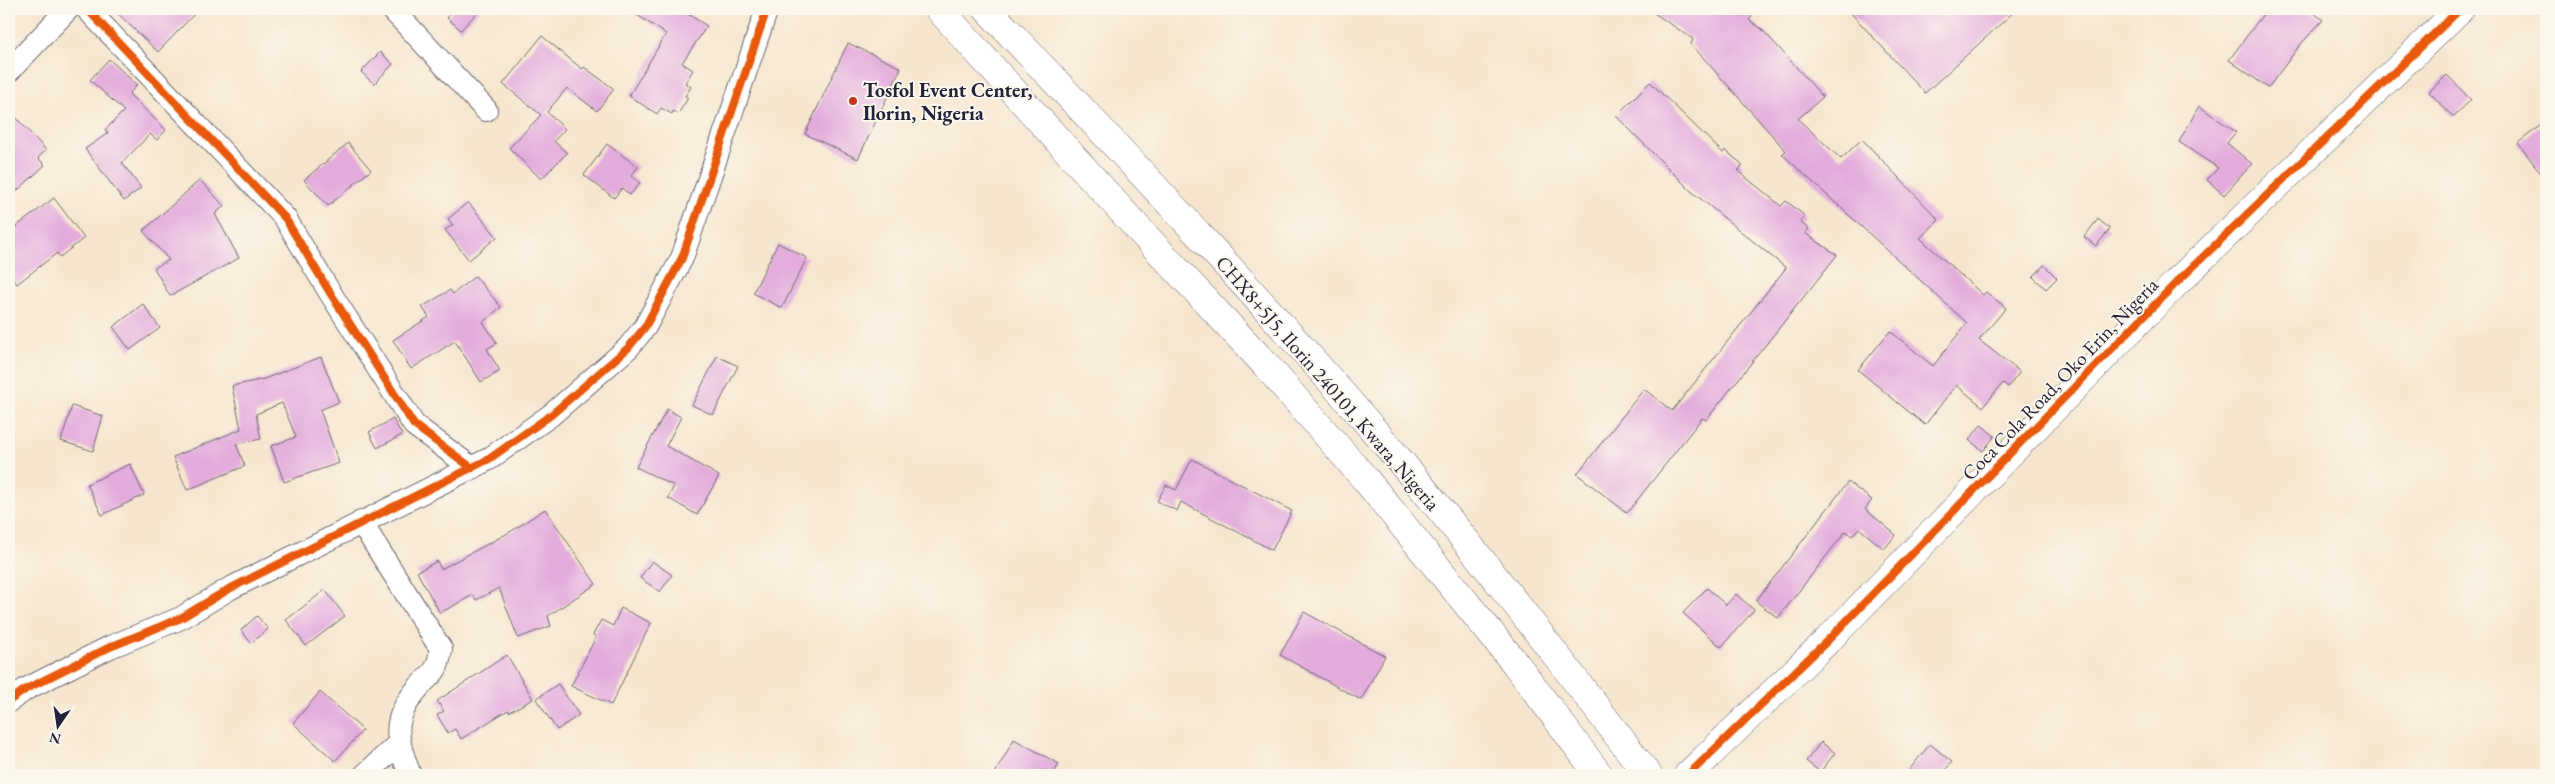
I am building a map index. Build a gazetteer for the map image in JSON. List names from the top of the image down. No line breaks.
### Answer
{"streets":{"main road":["Coca Cola Road, Oko Erin, Nigeria","CHX8+5J5, Ilorin 240101, Kwara, Nigeria"]},"places":["Tosfol Event Center, Ilorin, Nigeria"],"north":"bottom"}
